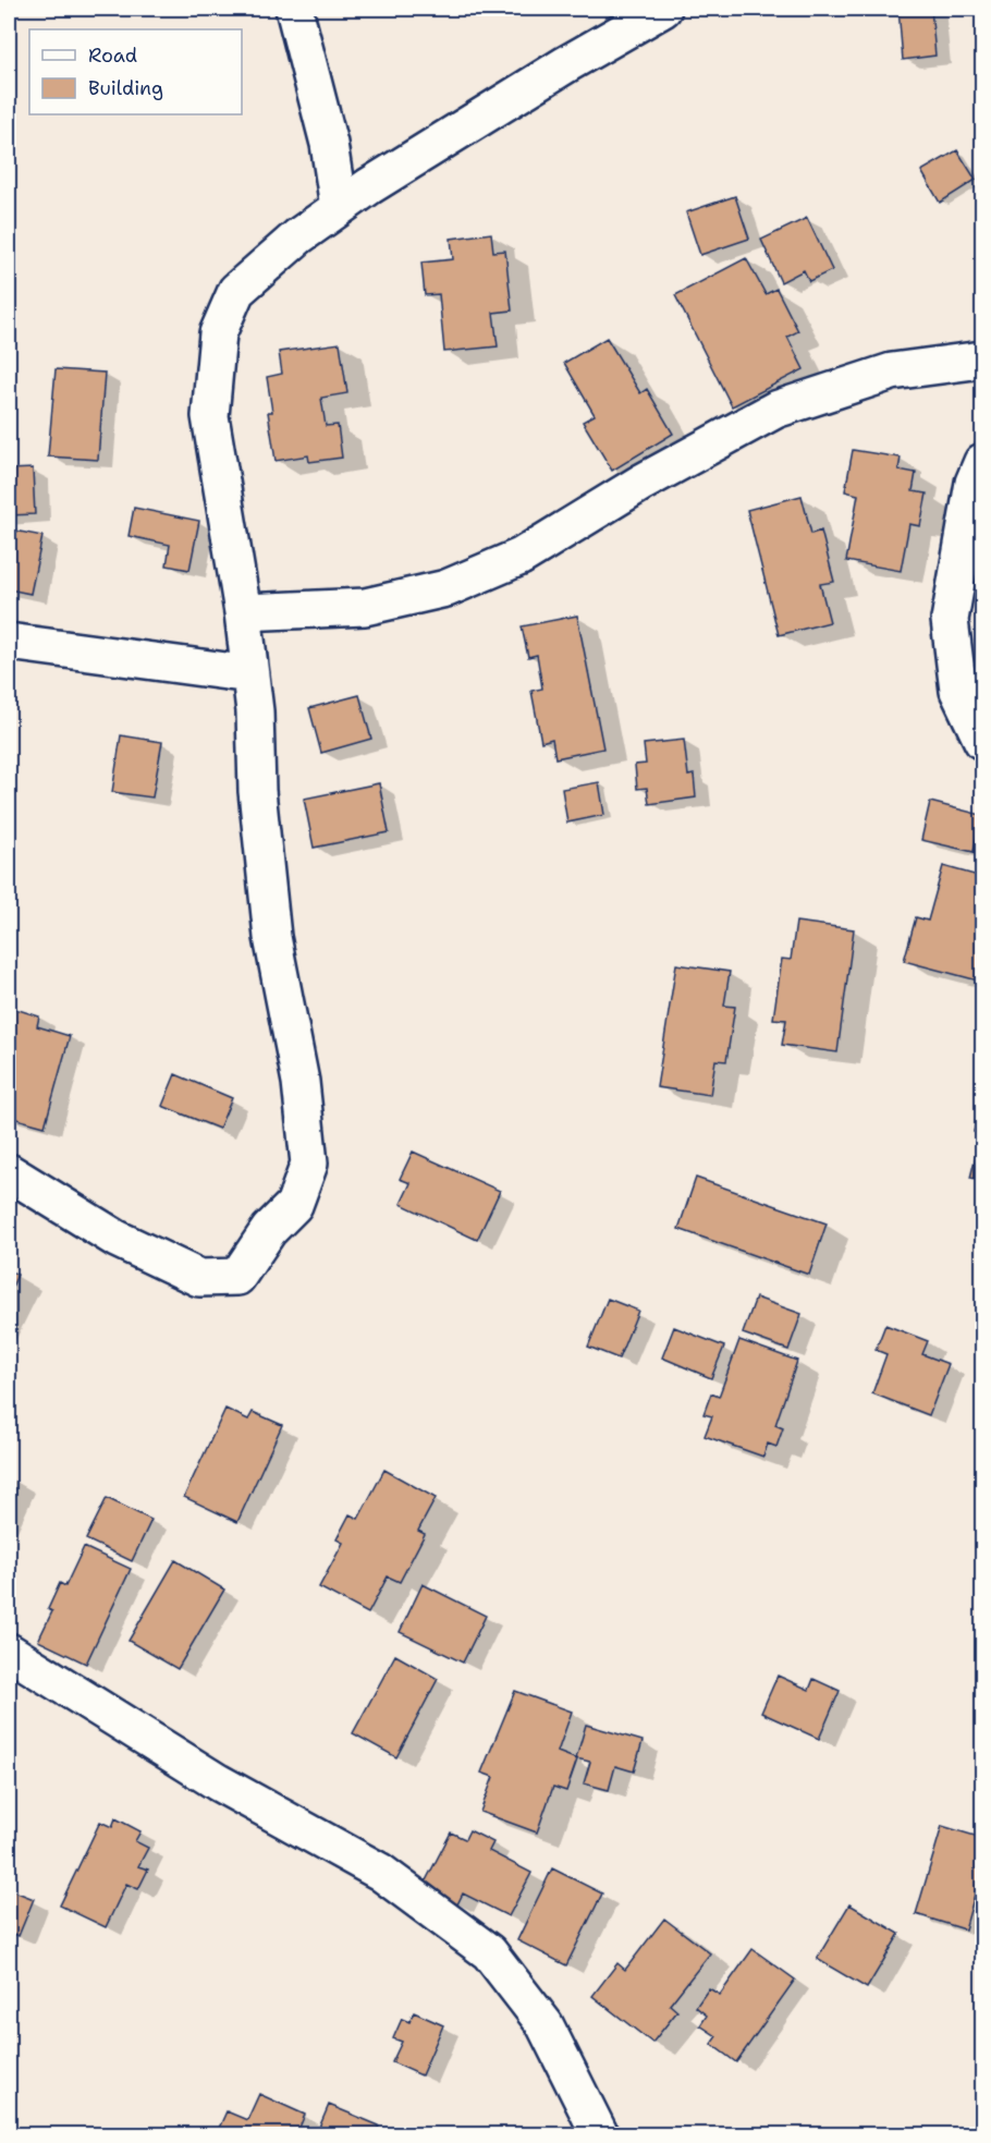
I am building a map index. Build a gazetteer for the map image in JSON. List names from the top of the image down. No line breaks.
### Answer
{"legend":["Road","Building"]}
